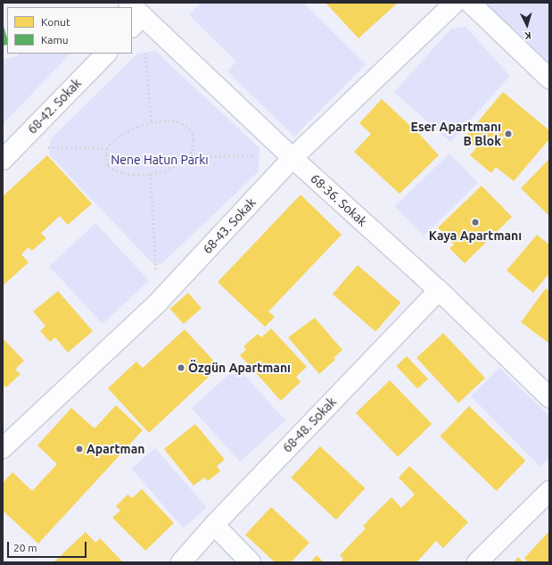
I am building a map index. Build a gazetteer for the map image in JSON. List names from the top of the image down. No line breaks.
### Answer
{"streets":{"street":["68-42. Sokak","68-36. Sokak","68-43. Sokak","68-48. Sokak"]},"crossings":[["68-36. Sokak","68-43. Sokak"],["68-36. Sokak","68-48. Sokak"]],"parks":["Nene Hatun Parkı"],"places":["Eser Apartmanı B Blok","Kaya Apartmanı","Özgün Apartmanı","Apartman"],"legend":["Konut","Kamu"],"scale_bar":"20 m","north":"bottom"}
